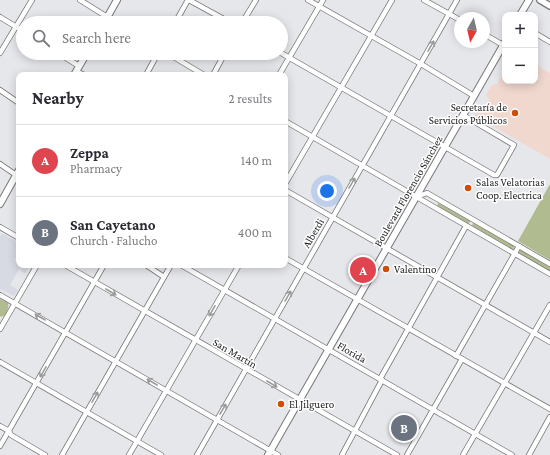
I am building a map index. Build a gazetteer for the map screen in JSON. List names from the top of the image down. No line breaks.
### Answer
{"streets":{"main road":["Boulevard Florencio Sánchez"],"street":["Alberdi","Florida","San Martín"]},"crossings":[["Boulevard Florencio Sánchez","Florida"],["Boulevard Florencio Sánchez","San Martín"],["Alberdi","Florida"],["Alberdi","San Martín"]],"one_way":["Alberdi"],"places":["Secretaría de Servicios Públicos","Salas Velatorias Coop. Electrica","Valentino","El Jilguero"],"north":"bottom","page":{"map_buttons":["+","−"],"search":"Search here","heading":["Nearby","2 results"],"list":[{"mark":"A","name":"Zeppa","note":"Pharmacy","value":"140 m"},{"mark":"B","name":"San Cayetano","note":"Church · Falucho","value":"400 m"}],"pins":["A","B"]}}
